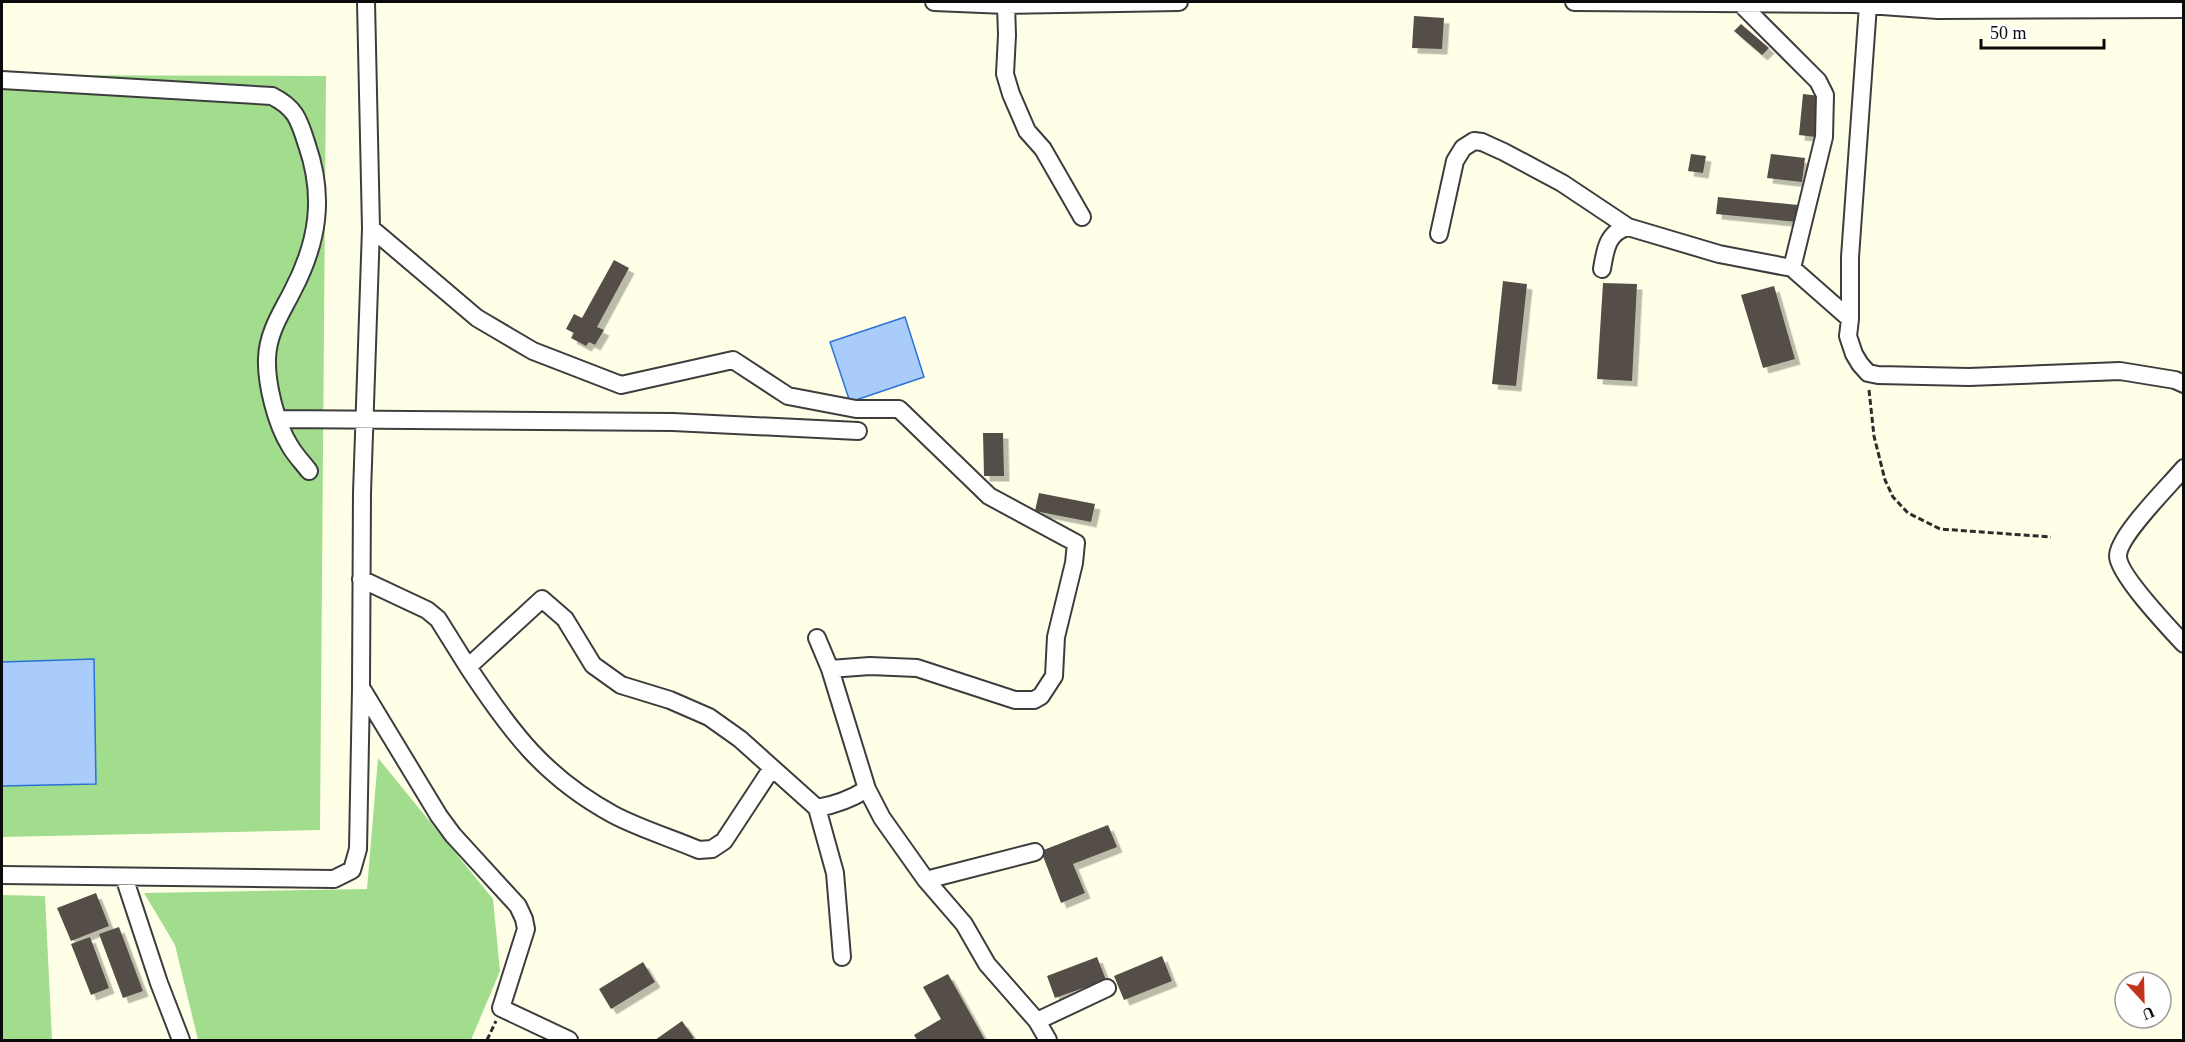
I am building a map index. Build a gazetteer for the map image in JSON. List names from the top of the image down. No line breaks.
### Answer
{"scale_bar":"50 m","north":"bottom"}
